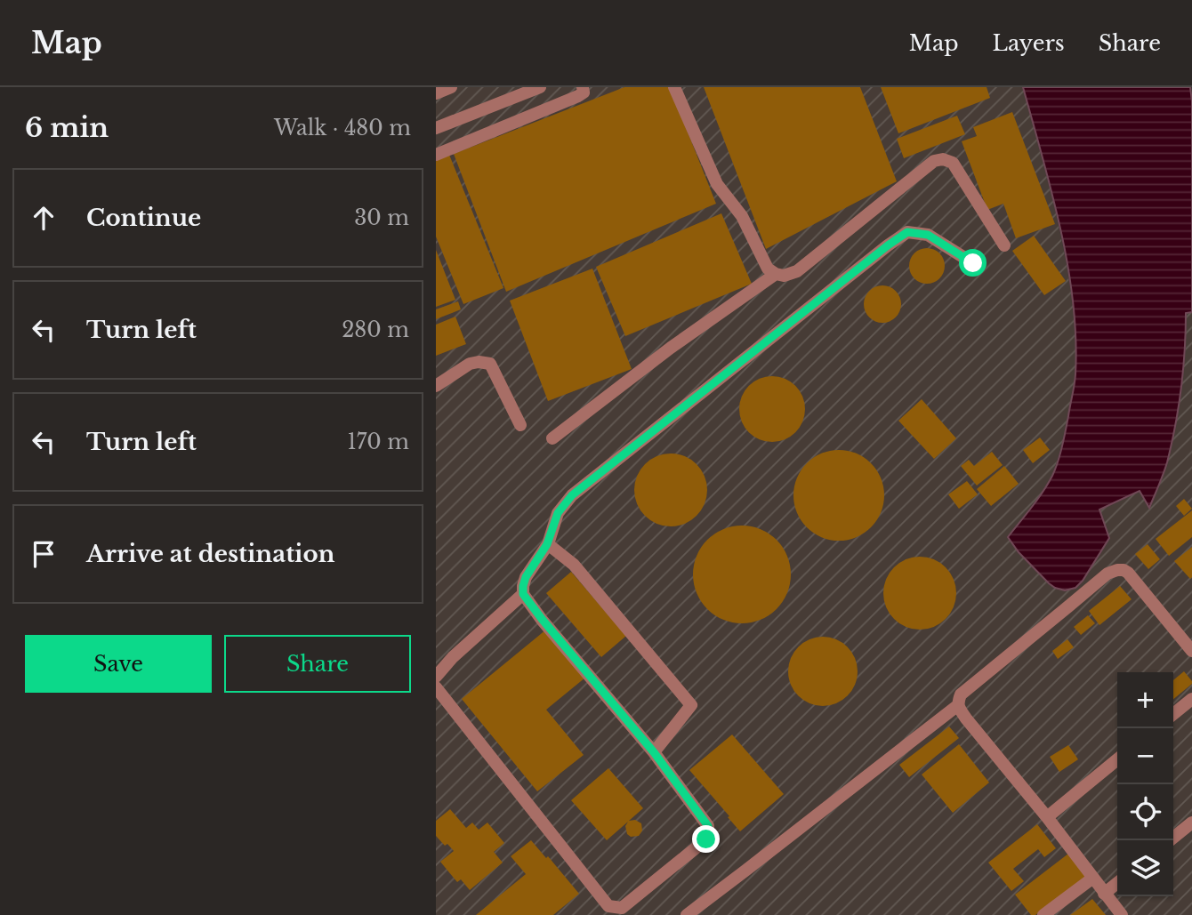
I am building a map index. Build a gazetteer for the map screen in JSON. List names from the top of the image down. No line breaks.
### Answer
{"page":{"header":"Map","nav":["Map","Layers","Share"],"heading":["6 min","Walk · 480 m"],"list":[["Continue","30 m"],["Turn left","280 m"],["Turn left","170 m"],"Arrive at destination"],"buttons":["Save","Share"],"map_buttons":["+","−"]}}
